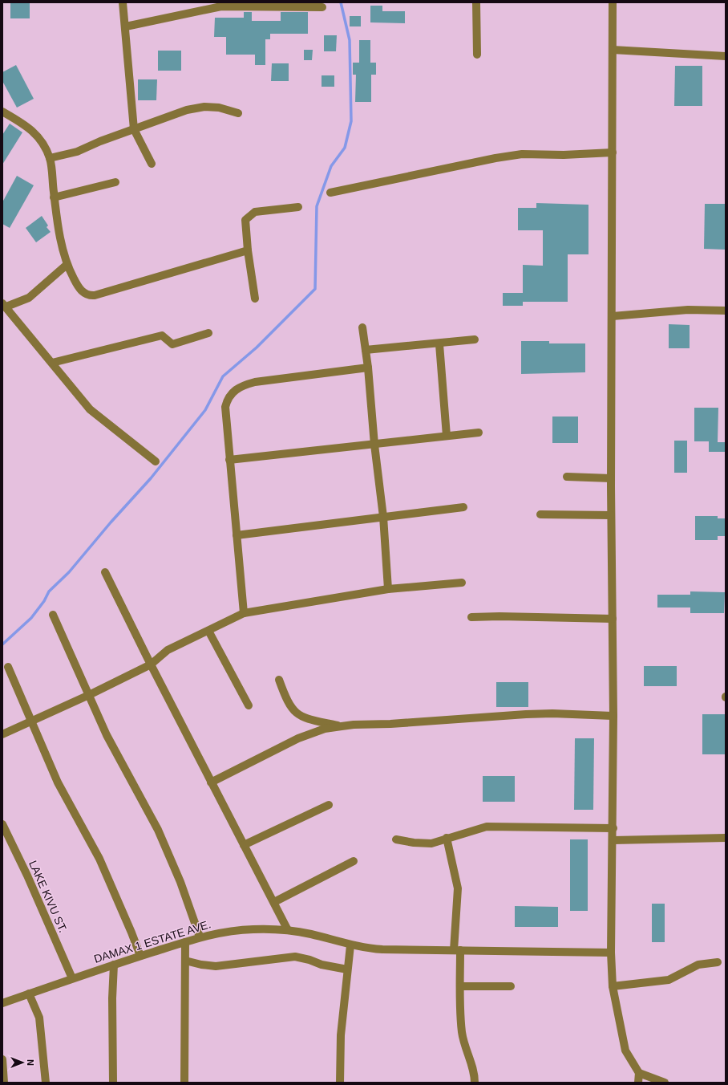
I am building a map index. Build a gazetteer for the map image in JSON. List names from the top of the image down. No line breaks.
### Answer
{"streets":{"street":["LAKE KIVU ST.","DAMAX 1 ESTATE AVE."]},"crossings":[["LAKE KIVU ST.","DAMAX 1 ESTATE AVE."]],"north":"right"}
